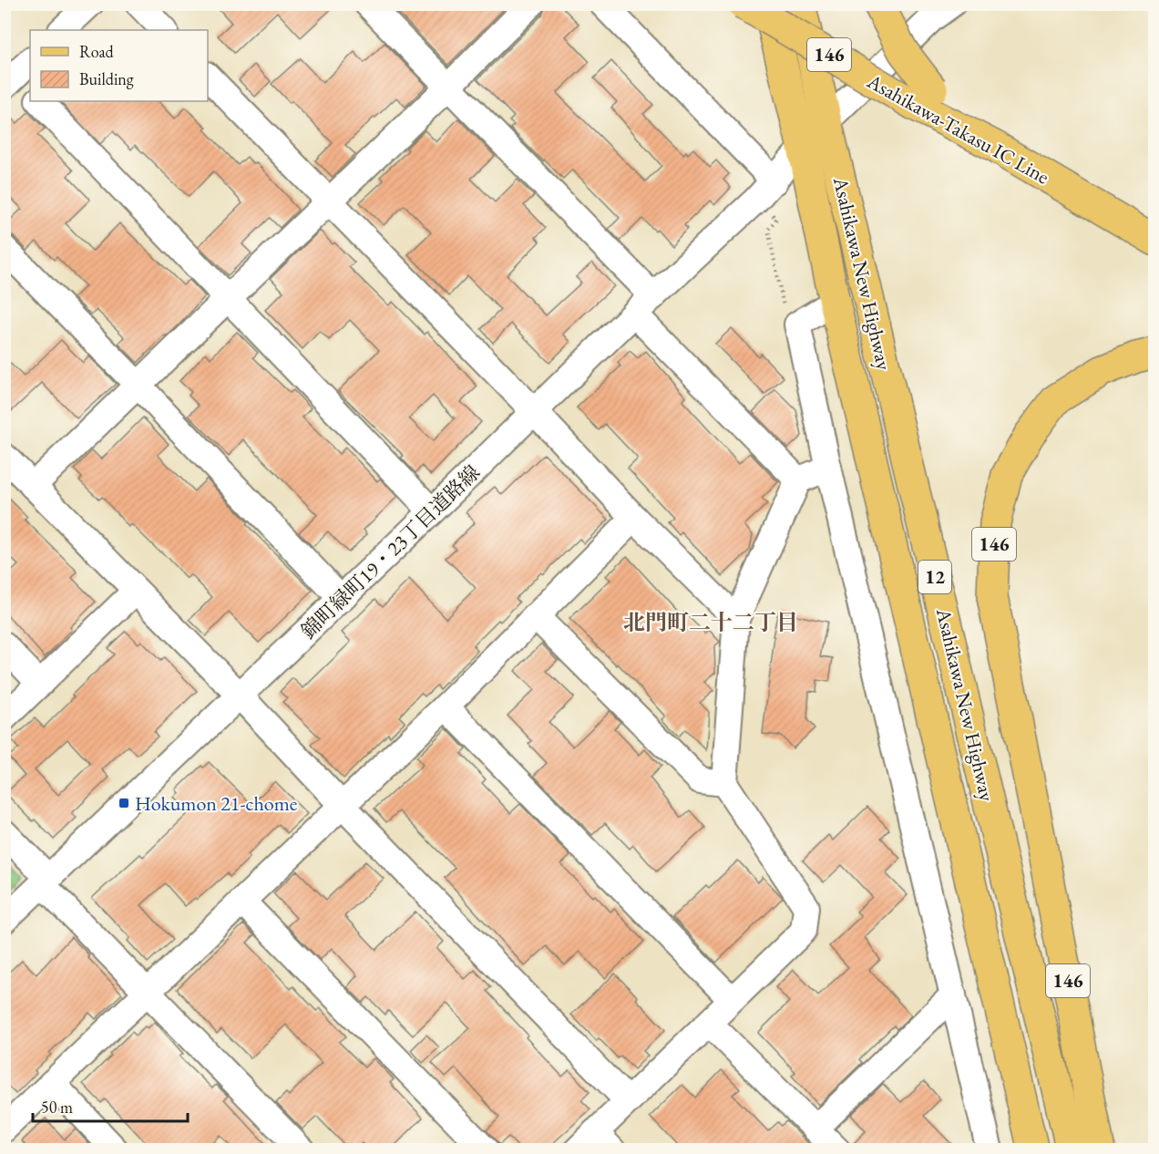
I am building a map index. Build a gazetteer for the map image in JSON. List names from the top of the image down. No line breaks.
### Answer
{"streets":{"main road":["146","Asahikawa-Takasu IC Line","Asahikawa New Highway","12"],"street":["錦町緑町19・23丁目道路線"]},"crossings":[["146","Asahikawa-Takasu IC Line"],["146","Asahikawa New Highway"],["Asahikawa New Highway","錦町緑町19・23丁目道路線"]],"districts":["北門町二十二丁目"],"places":{"transit":["Hokumon 21-chome"]},"legend":["Road","Building"],"scale_bar":"50 m"}
